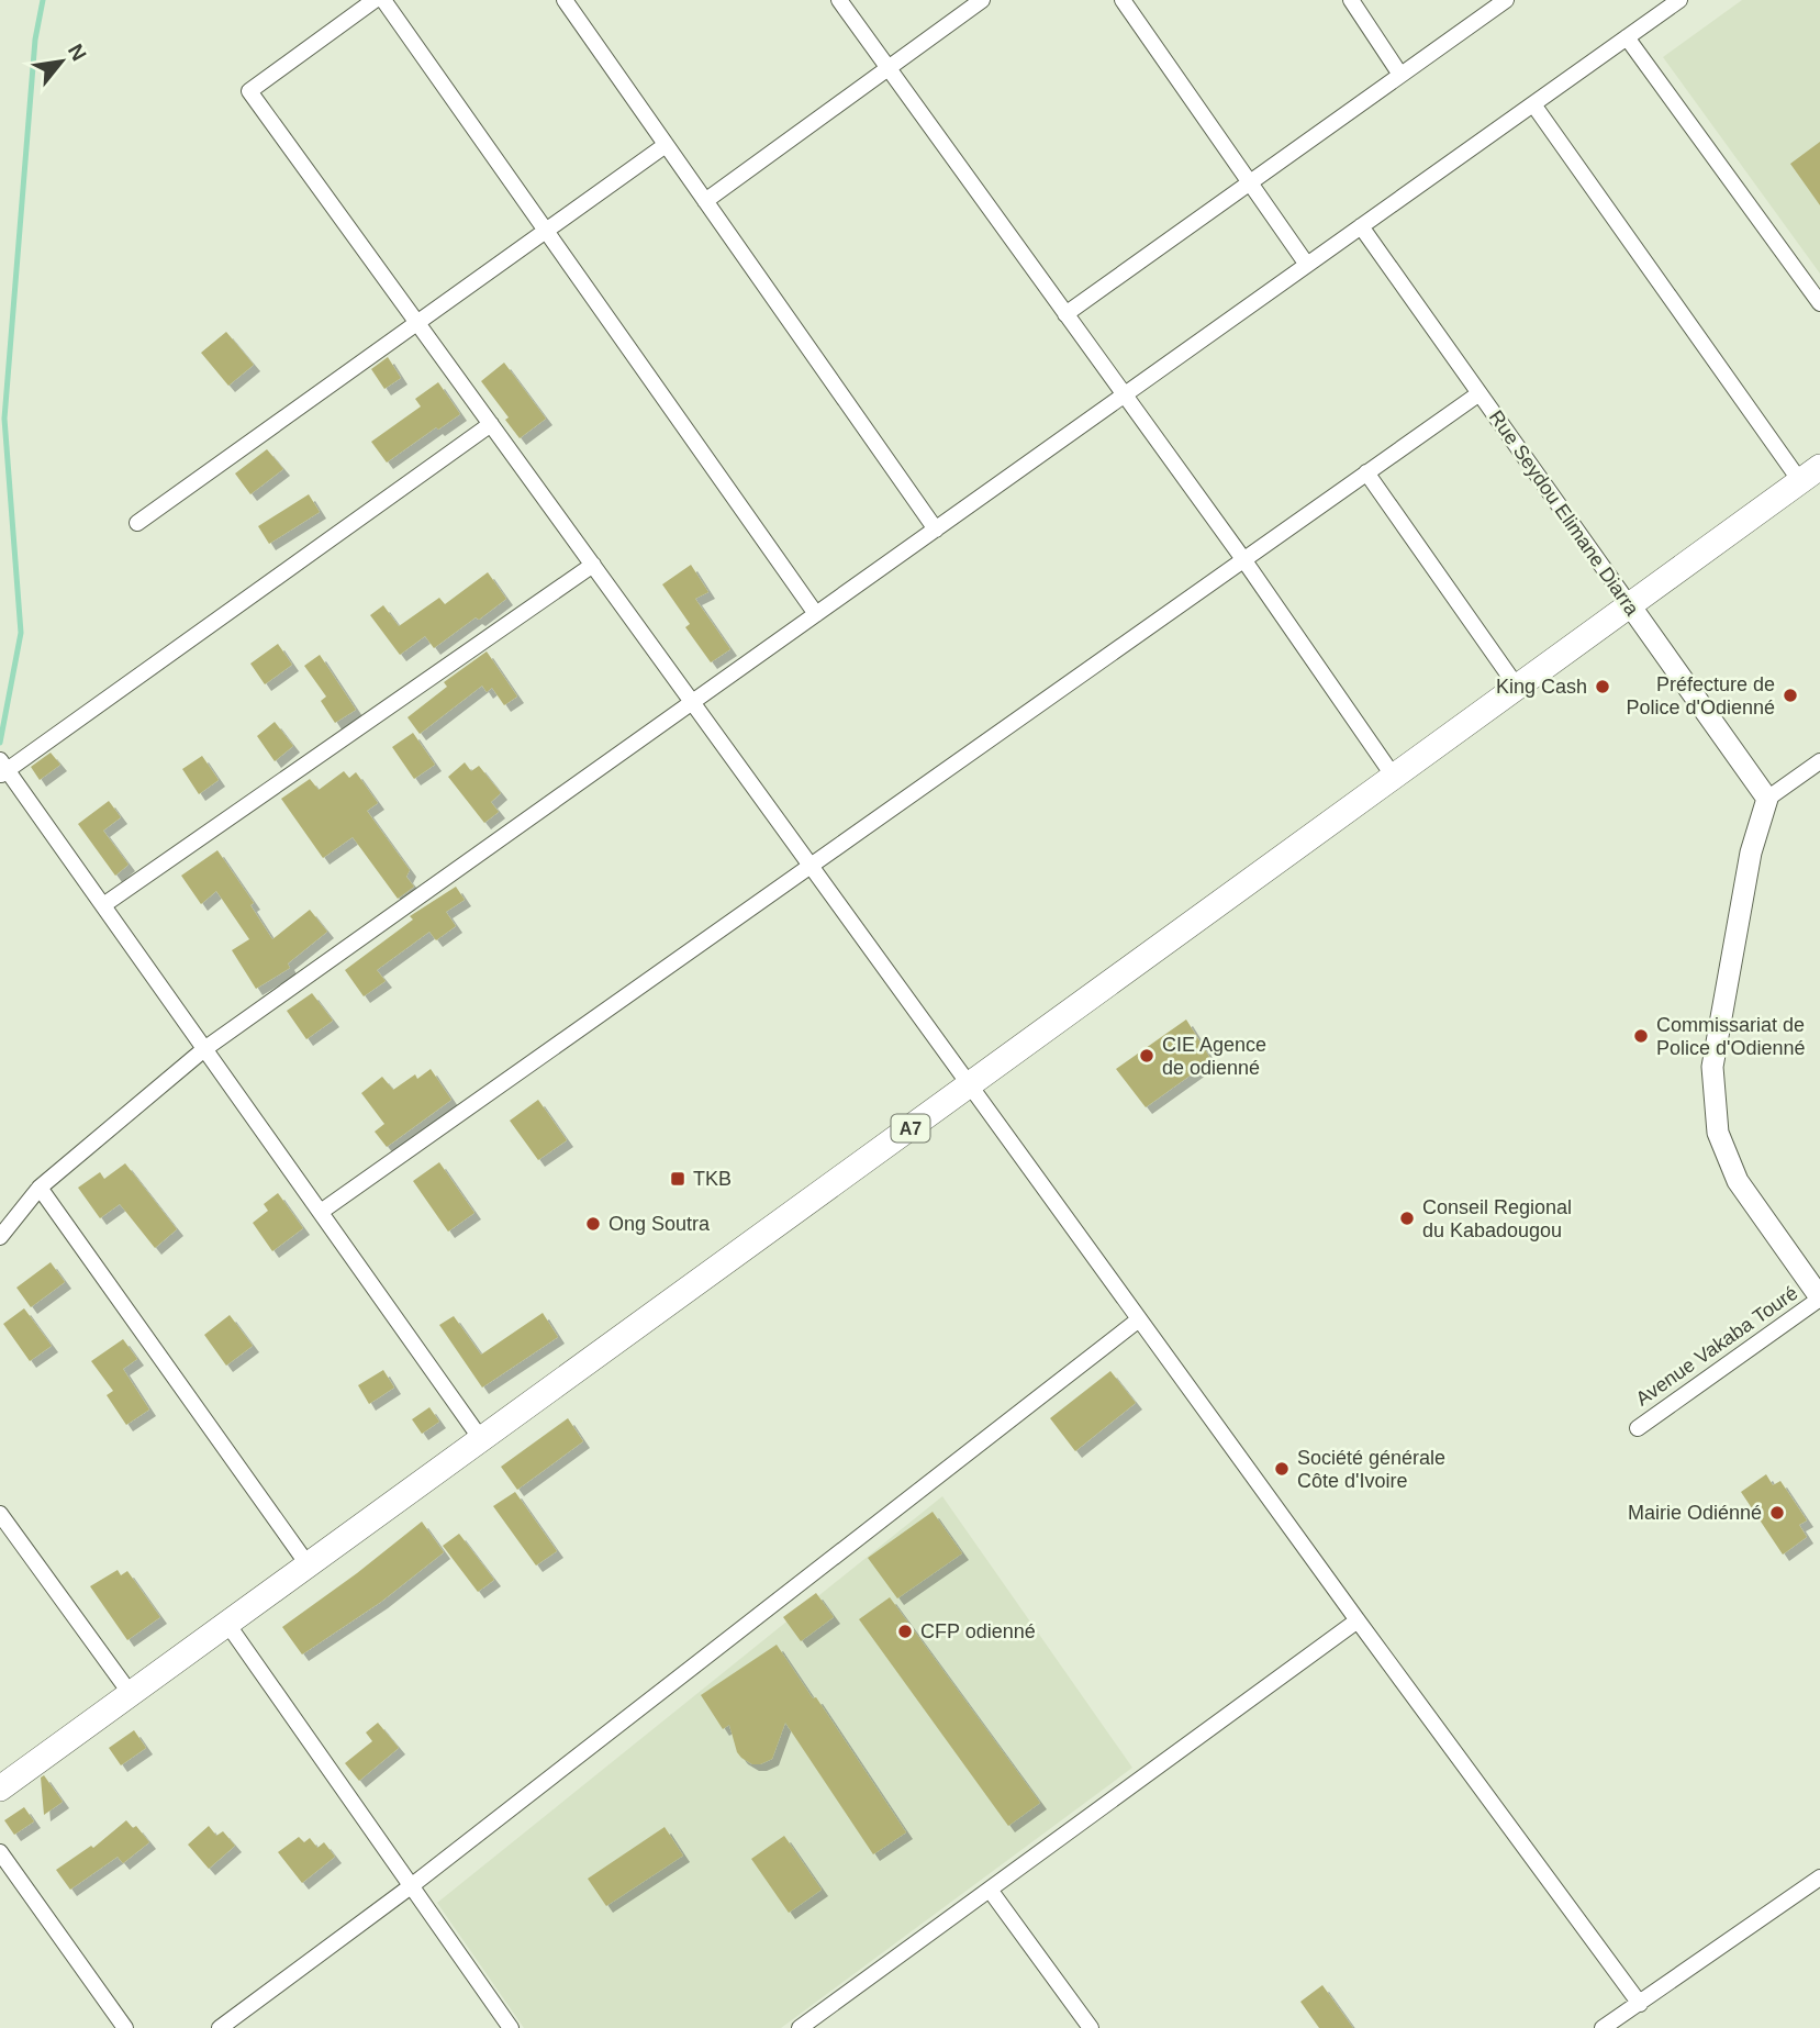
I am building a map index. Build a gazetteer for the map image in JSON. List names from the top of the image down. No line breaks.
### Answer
{"streets":{"main road":["A7"],"street":["Rue Seydou Elimane Diarra","Avenue Vakaba Touré"]},"crossings":[["Rue Seydou Elimane Diarra","A7"]],"places":{"other":["King Cash","Préfecture de Police d'Odienné","Commissariat de Police d'Odienné","CIE Agence de odienné","Conseil Regional du Kabadougou","Ong Soutra","Société générale Côte d'Ivoire","Mairie Odiénné","CFP odienné"],"transit":["TKB"]},"north":"top right"}
